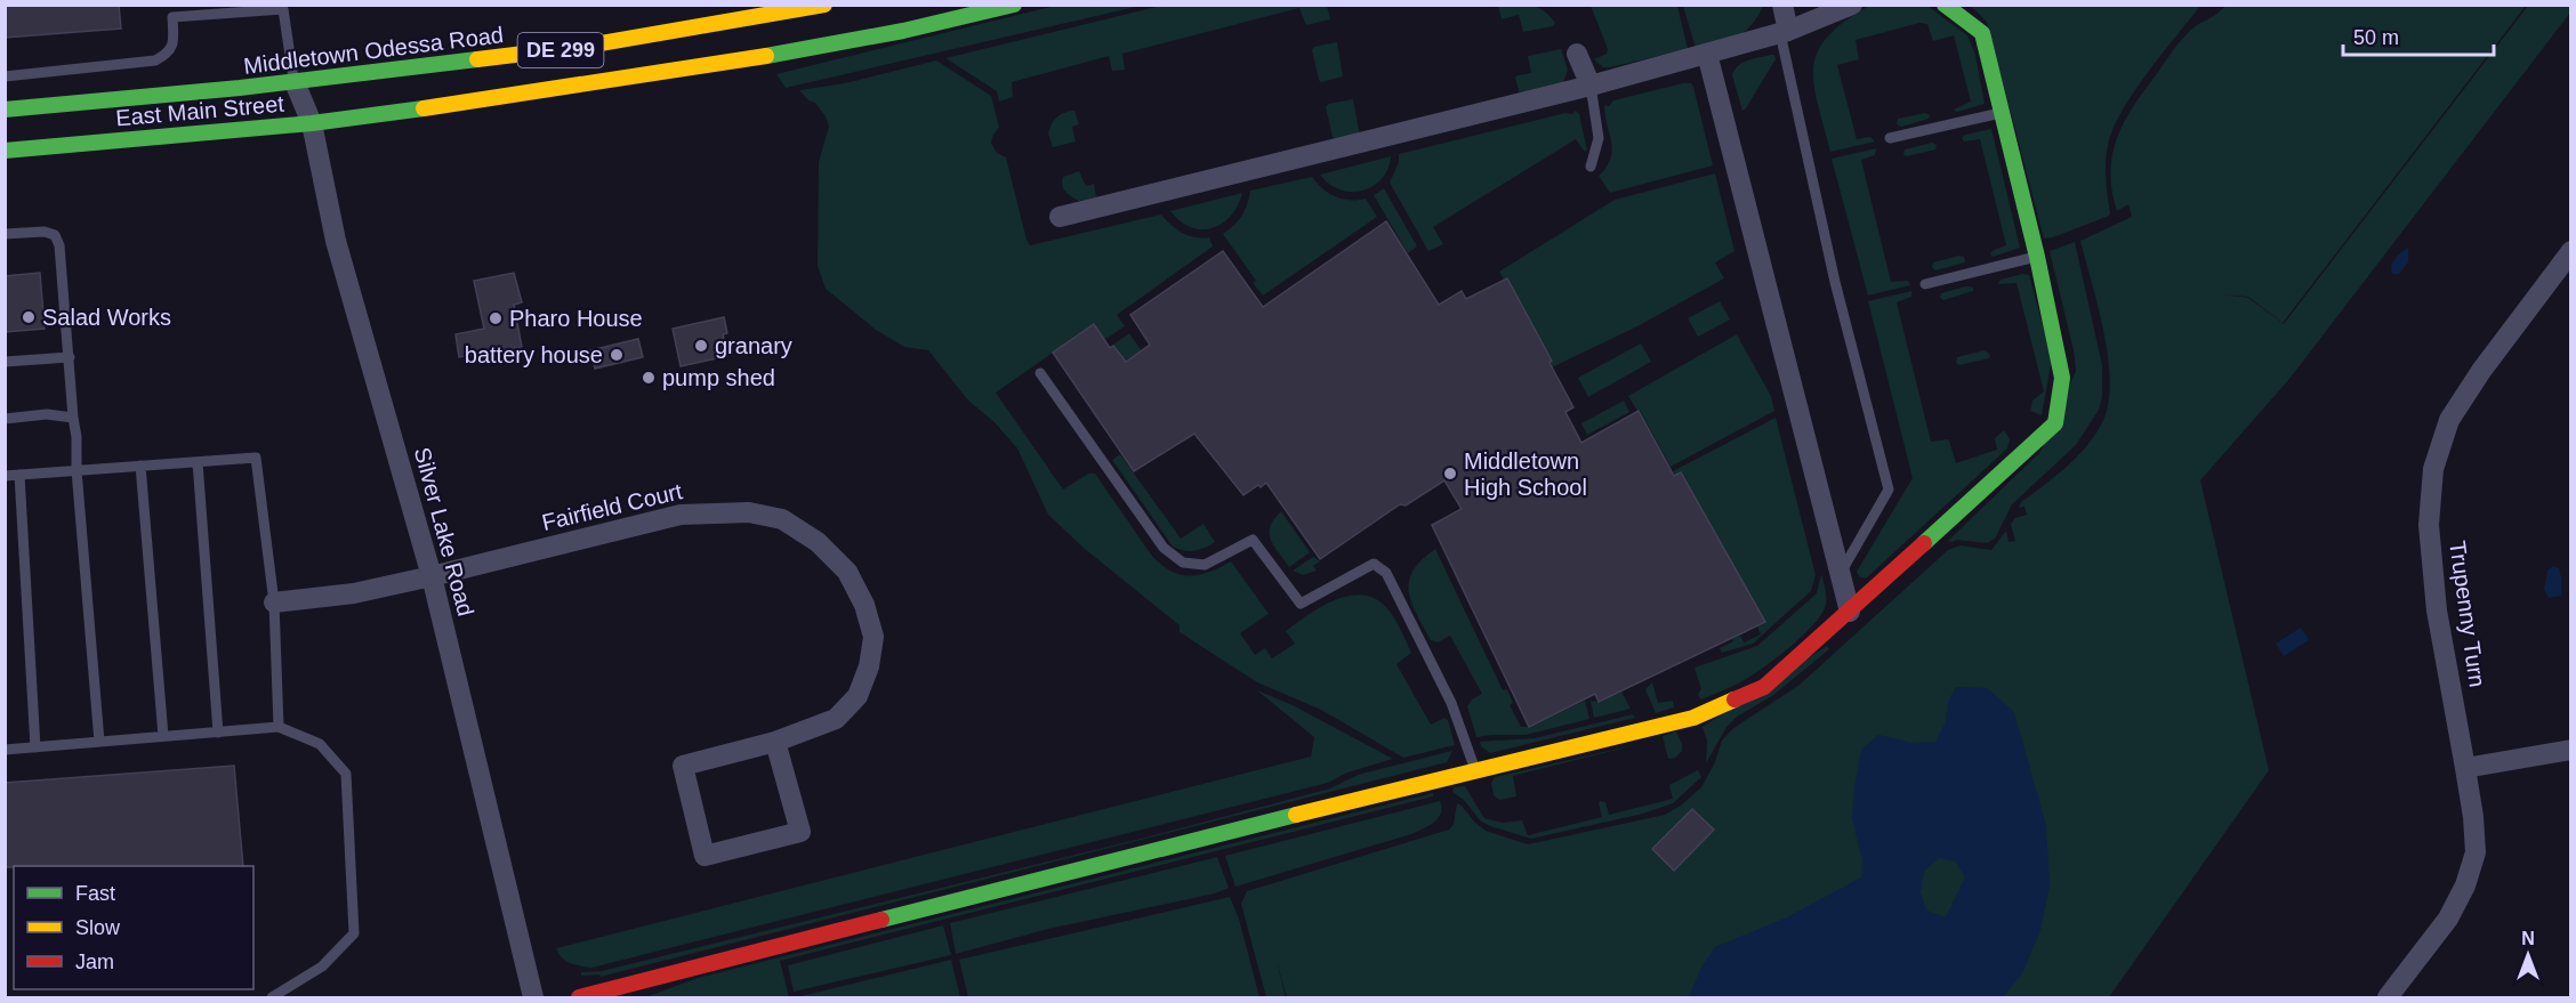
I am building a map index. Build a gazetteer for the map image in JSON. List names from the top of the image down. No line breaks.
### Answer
{"streets":{"street":["Middletown Odessa Road","DE 299","East Main Street","Fairfield Court","Silver Lake Road","Trupenny Turn"]},"crossings":[["Middletown Odessa Road","Silver Lake Road"],["East Main Street","Silver Lake Road"],["Fairfield Court","Silver Lake Road"]],"places":["Salad Works","Pharo House","granary","battery house","pump shed","Middletown High School"],"legend":["Fast","Slow","Jam"],"scale_bar":"50 m","north":"top"}
